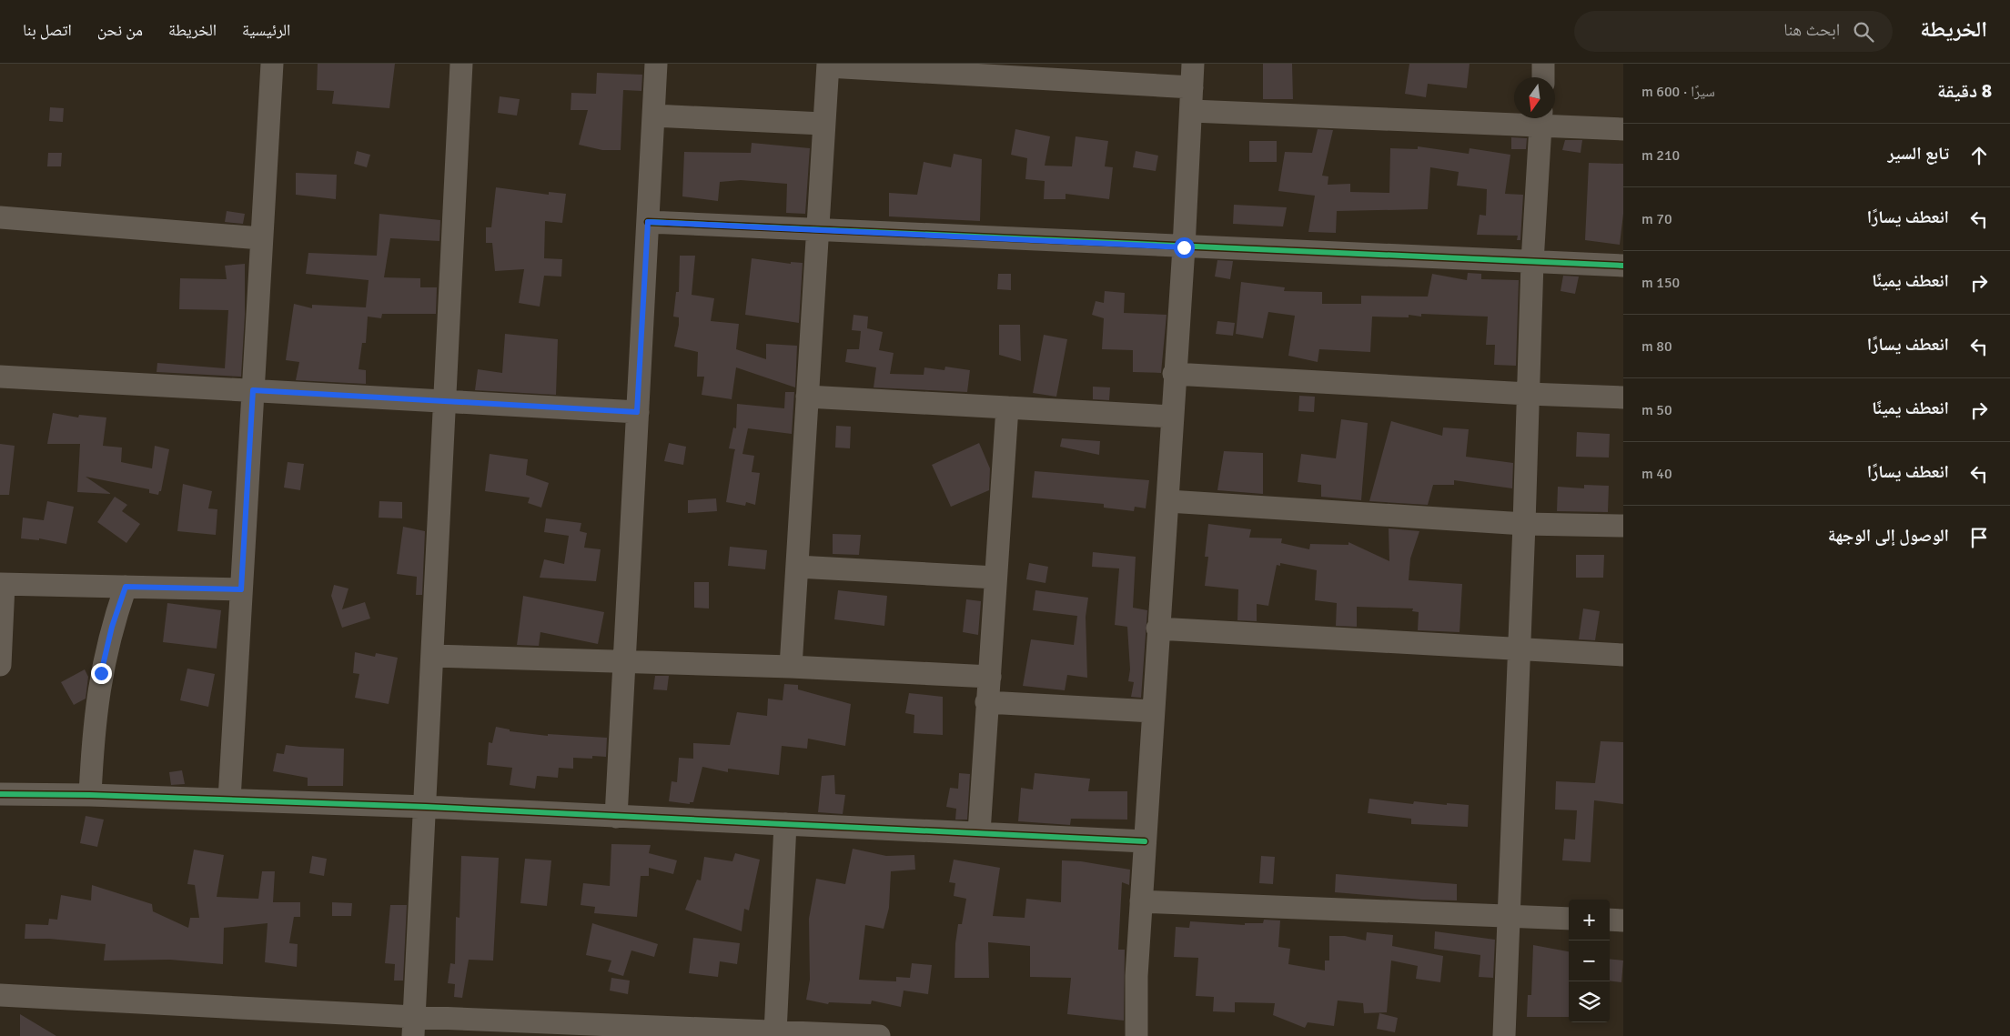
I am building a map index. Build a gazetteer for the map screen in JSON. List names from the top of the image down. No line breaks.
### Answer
{"north":"bottom","page":{"header":"الخريطة","search":"ابحث هنا","nav":["الرئيسية","الخريطة","من نحن","اتصل بنا"],"heading":["8 دقيقة","سيرًا · 600 m"],"list":[["تابع السير","210 m"],["انعطف يسارًا","70 m"],["انعطف يمينًا","150 m"],["انعطف يسارًا","80 m"],["انعطف يمينًا","50 m"],["انعطف يسارًا","40 m"],"الوصول إلى الوجهة"],"map_buttons":["+","−"]}}
